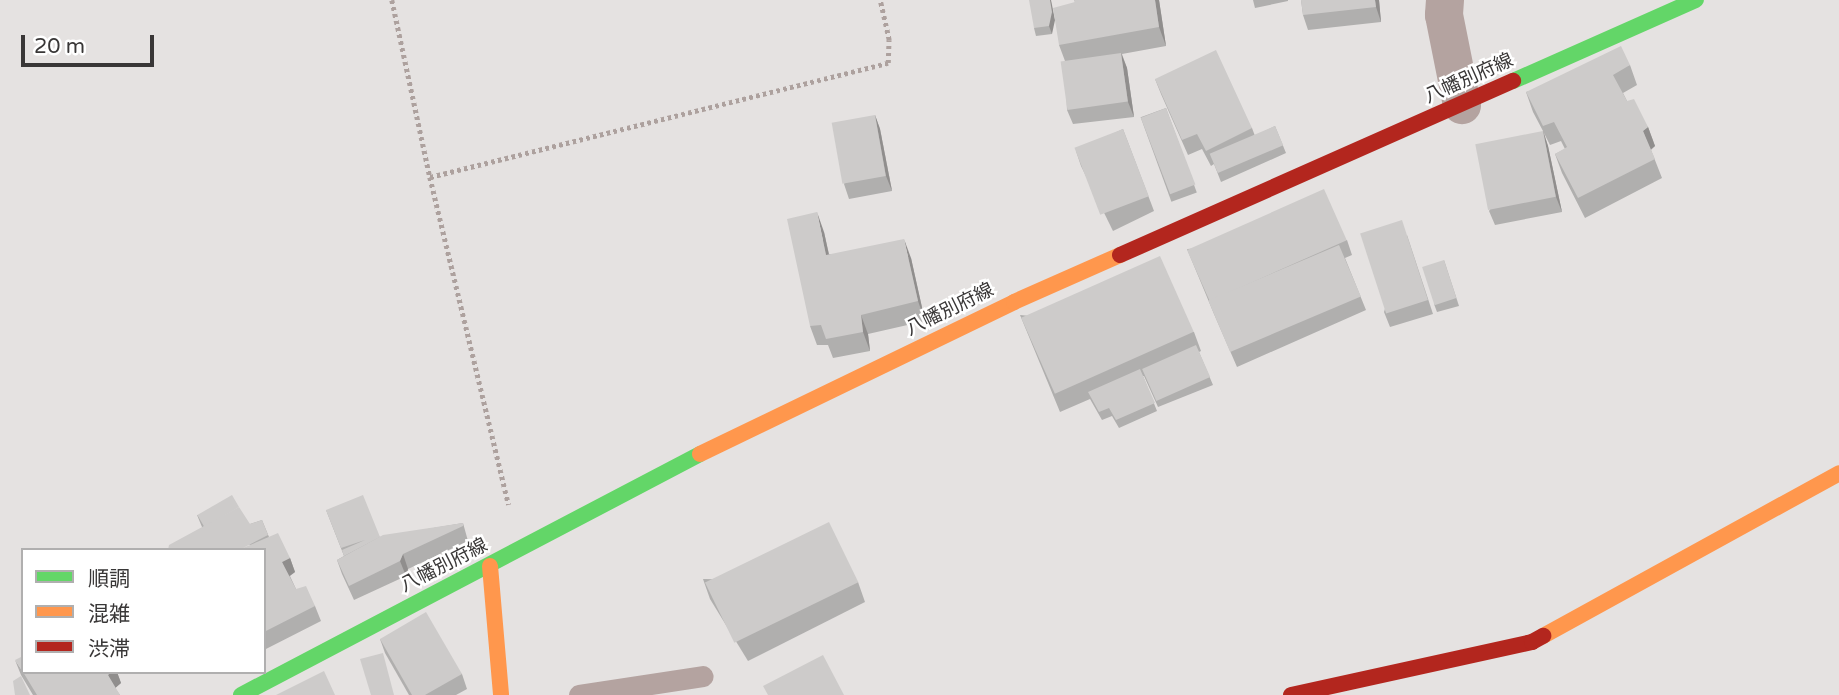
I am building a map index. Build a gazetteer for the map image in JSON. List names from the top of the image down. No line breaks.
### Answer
{"streets":{"main road":["八幡別府線"]},"legend":["順調","混雑","渋滞"],"scale_bar":"20 m"}
